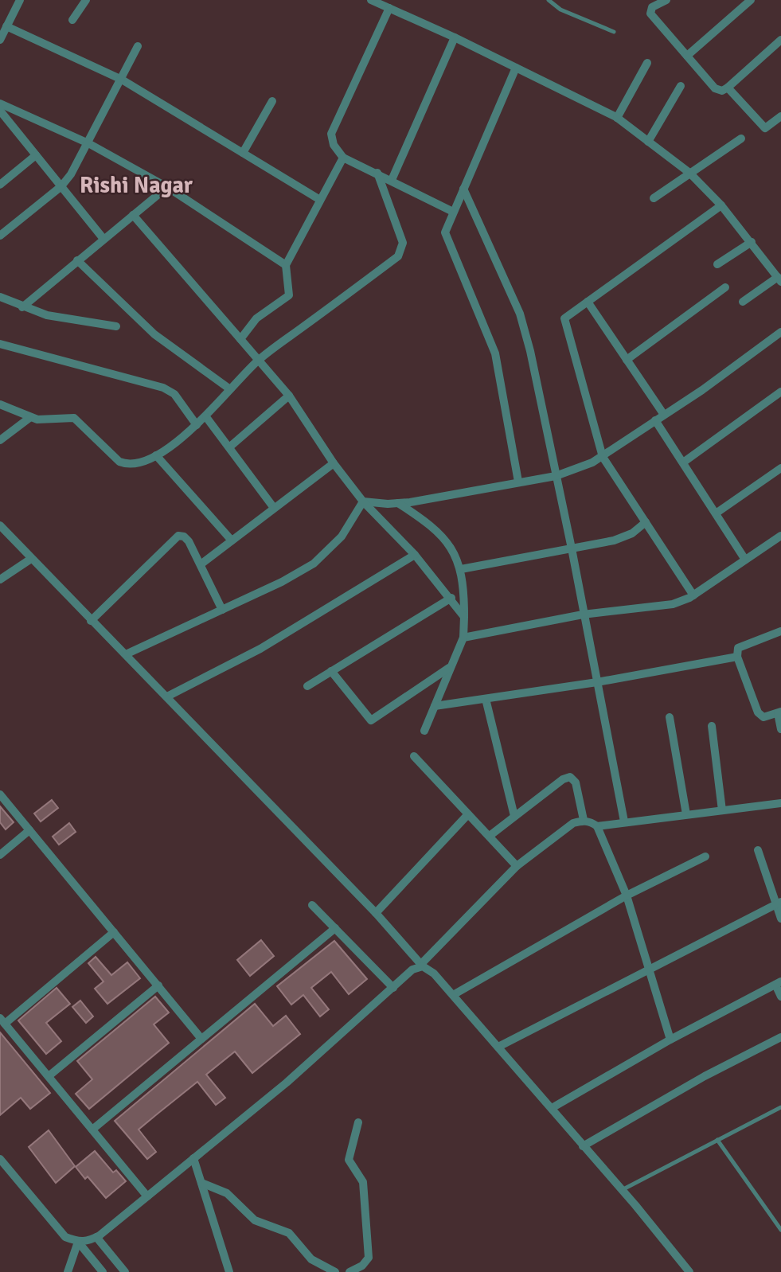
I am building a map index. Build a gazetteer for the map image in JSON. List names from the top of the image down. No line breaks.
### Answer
{"districts":["Rishi Nagar"]}
